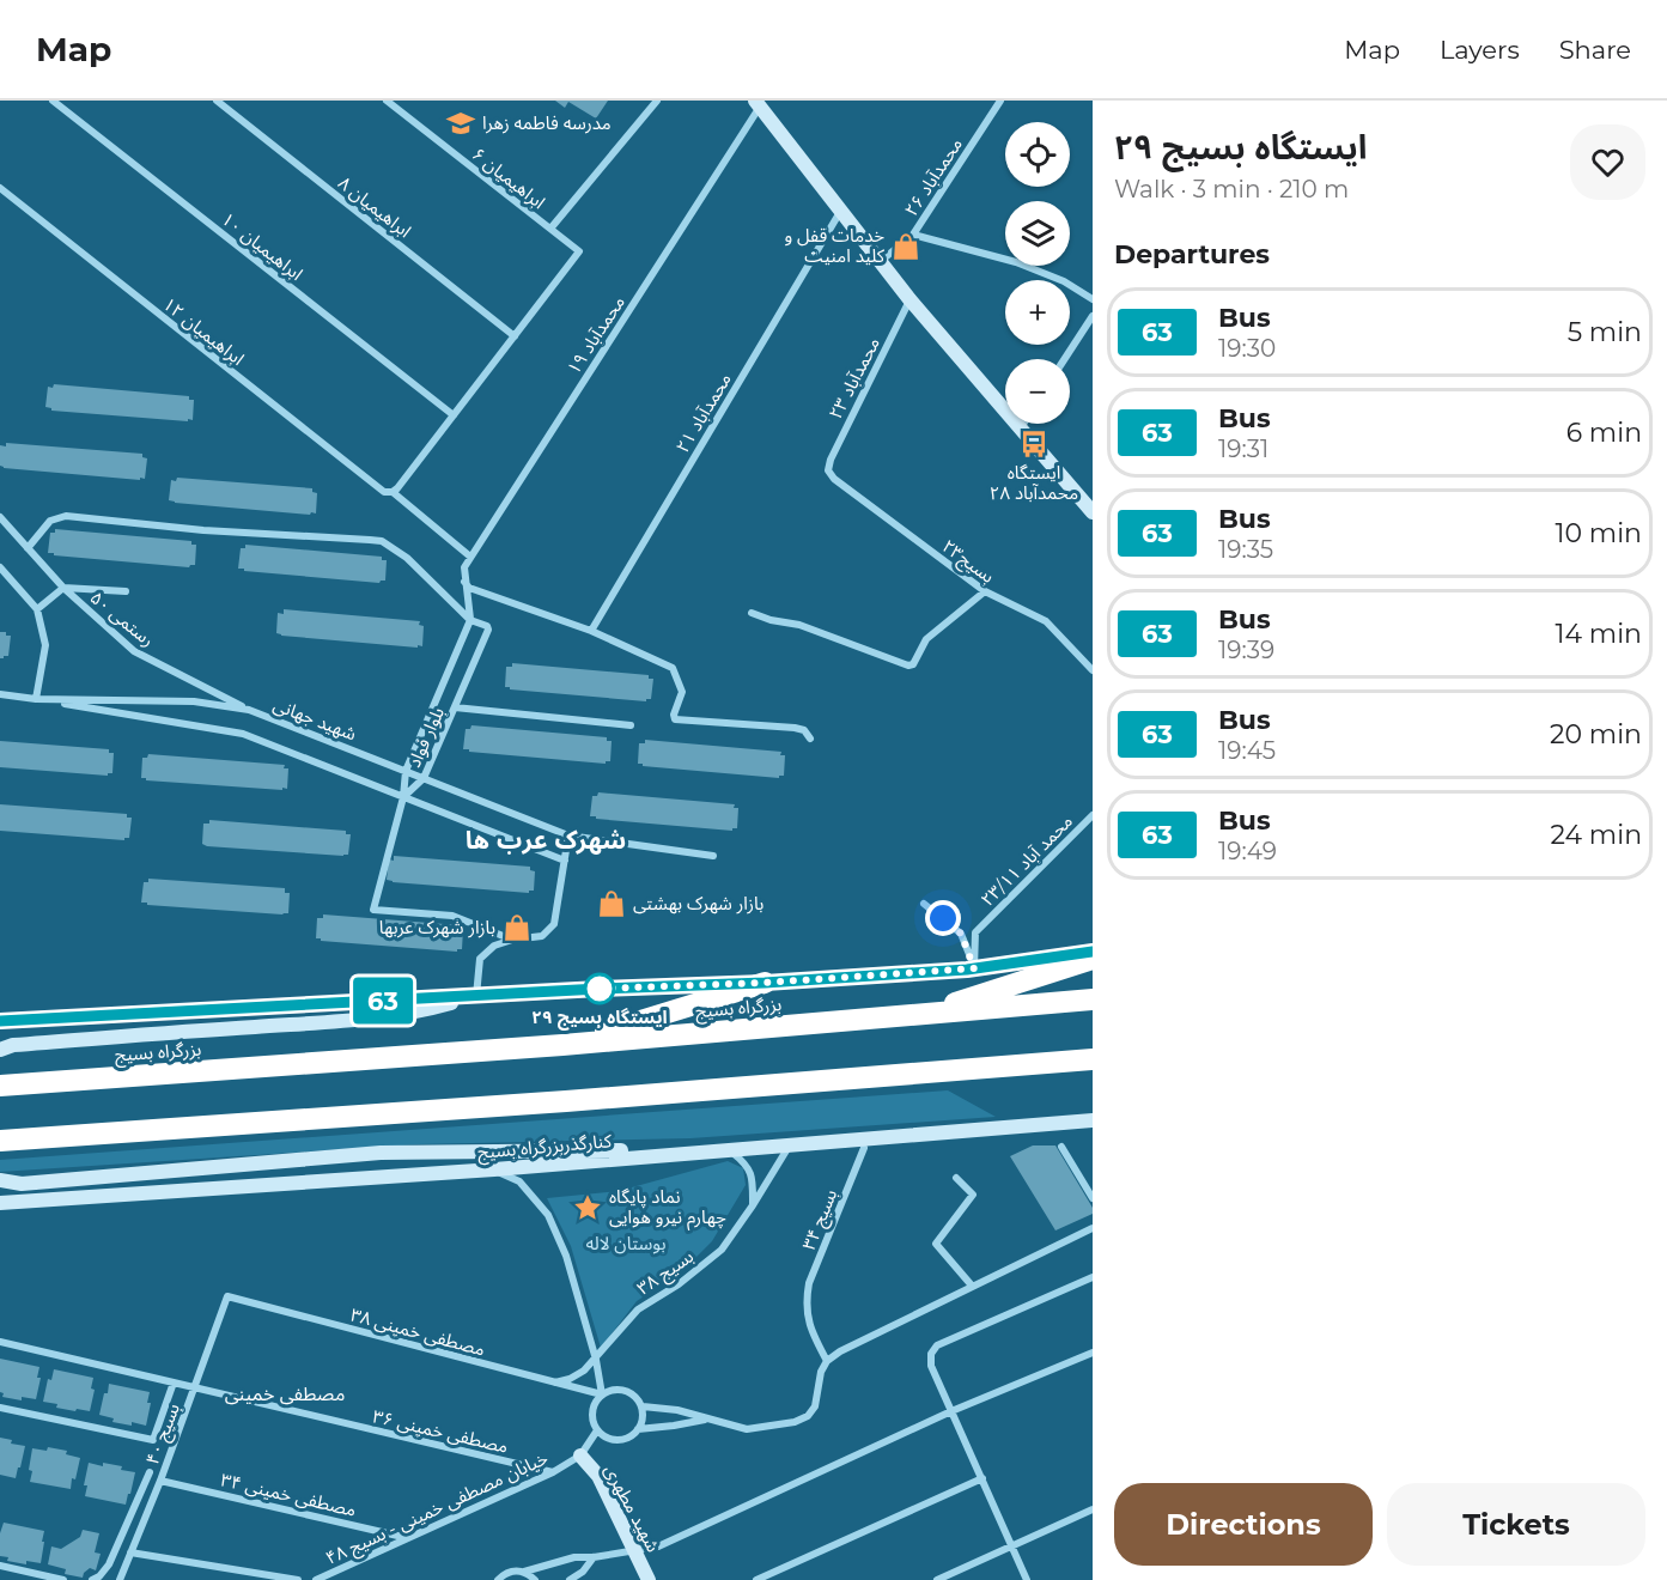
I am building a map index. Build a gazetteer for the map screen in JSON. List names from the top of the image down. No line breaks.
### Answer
{"streets":{"highway":["بزرگراه بسیج"],"main road":["کنارگذربزرگراه بسیج","شهید مطهری"],"street":["محمدآباد ۲۶","ابراهیمیان ۶","ابراهیمیان ۸","ابراهیمیان ۱۰","ابراهیمیان ۱۲","محمدآباد ۱۹","محمدآباد ۲۳","محمدآباد ۲۱","بسیج۲۳","رستمی ۵۰","شهید جهانی","بلوار فواد","محمد آباد ۲۳/۱۱","بسیج ۳۴","بسیج ۳۸","مصطفی خمینی ۳۸","مصطفی خمینی ۳۶","بسیج ۴۰","مصطفی خمینی ۳۴","خیابان مصطفی خمینی - بسیج ۴۸"]},"crossings":[["ابراهیمیان ۶","ابراهیمیان ۸"],["ابراهیمیان ۱۲","محمدآباد ۱۹"],["محمدآباد ۲۳","بسیج۲۳"],["رستمی ۵۰","شهید جهانی"],["شهید جهانی","بلوار فواد"],["کنارگذربزرگراه بسیج","بسیج ۳۸"],["بسیج ۳۸","مصطفی خمینی ۳۸"],["مصطفی خمینی ۳۸","بسیج ۴۰"],["مصطفی خمینی ۳۸","خیابان مصطفی خمینی - بسیج ۴۸"],["مصطفی خمینی ۳۶","بسیج ۴۰"],["مصطفی خمینی ۳۶","خیابان مصطفی خمینی - بسیج ۴۸"],["بسیج ۴۰","مصطفی خمینی ۳۴"],["مصطفی خمینی ۳۴","خیابان مصطفی خمینی - بسیج ۴۸"],["خیابان مصطفی خمینی - بسیج ۴۸","شهید مطهری"]],"districts":["شهرک عرب ها","مصطفی خمینی"],"parks":["بوستان لاله"],"places":{"school or university":["مدرسه فاطمه زهرا"],"shop":["خدمات قفل و کلید امنیت","بازار شهرک بهشتی","بازار شهرک عربها"],"bus stop":["ایستگاه محمدآباد ۲۸"],"other":["ایستگاه بسیج ۲۹"],"place":["نماد پایگاه چهارم نیرو هوایی"]},"lines":["bus line 63"],"page":{"header":"Map","nav":["Map","Layers","Share"],"on_map":"63","heading":[["ایستگاه بسیج ۲۹","Walk · 3 min · 210 m"],"Departures"],"map_buttons":["+","−"],"list":[{"mark":"63","name":"Bus","note":"19:30","value":"5 min"},{"mark":"63","name":"Bus","note":"19:31","value":"6 min"},{"mark":"63","name":"Bus","note":"19:35","value":"10 min"},{"mark":"63","name":"Bus","note":"19:39","value":"14 min"},{"mark":"63","name":"Bus","note":"19:45","value":"20 min"},{"mark":"63","name":"Bus","note":"19:49","value":"24 min"}],"buttons":["Directions","Tickets"]}}
